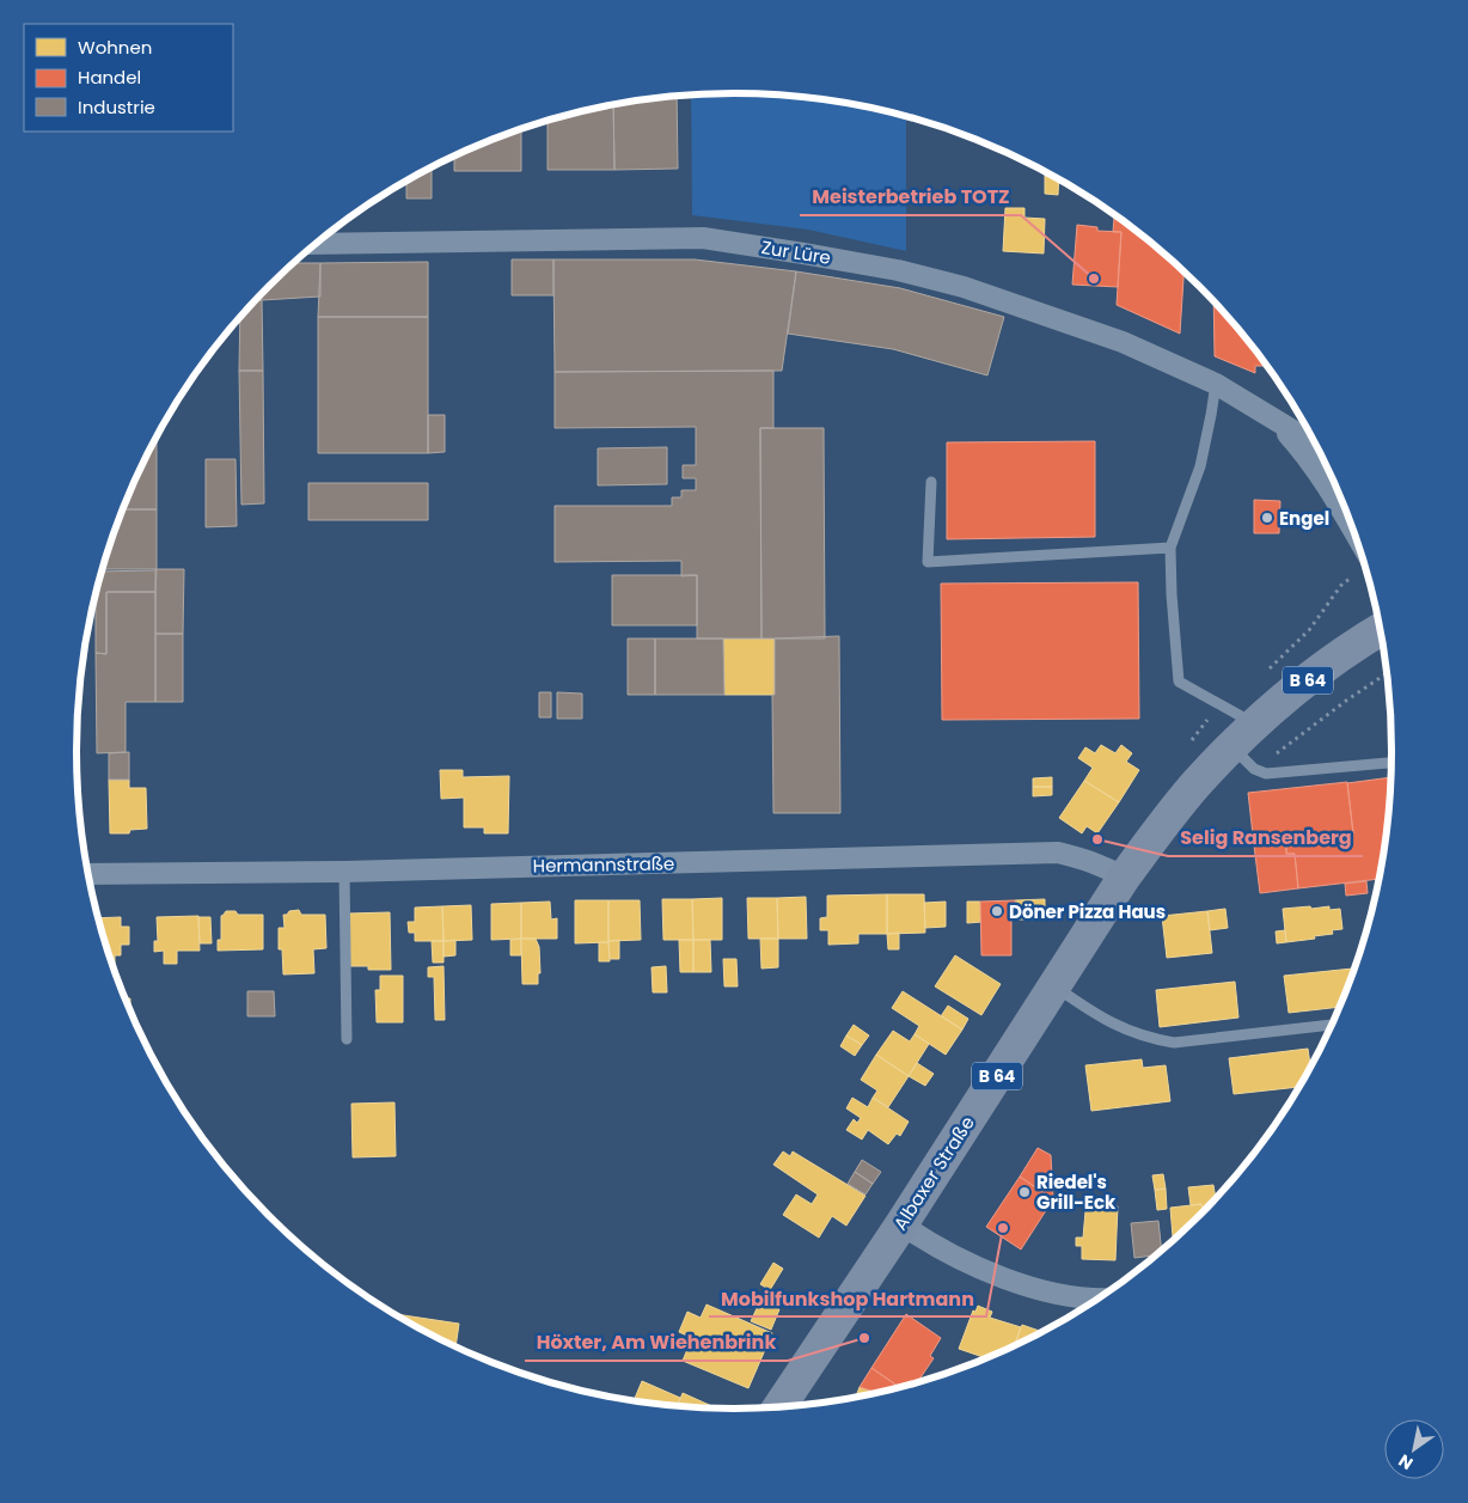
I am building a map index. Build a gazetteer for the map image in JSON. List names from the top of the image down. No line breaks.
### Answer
{"streets":{"main road":["B 64","Albaxer Straße"],"street":["Zur Lüre","Hermannstraße"]},"crossings":[["Hermannstraße","Albaxer Straße"]],"places":["Meisterbetrieb TOTZ","Engel","Selig Ransenberg","Döner Pizza Haus","Riedel's Grill-Eck","Mobilfunkshop Hartmann","Höxter, Am Wiehenbrink"],"legend":["Wohnen","Handel","Industrie"],"north":"bottom left"}
